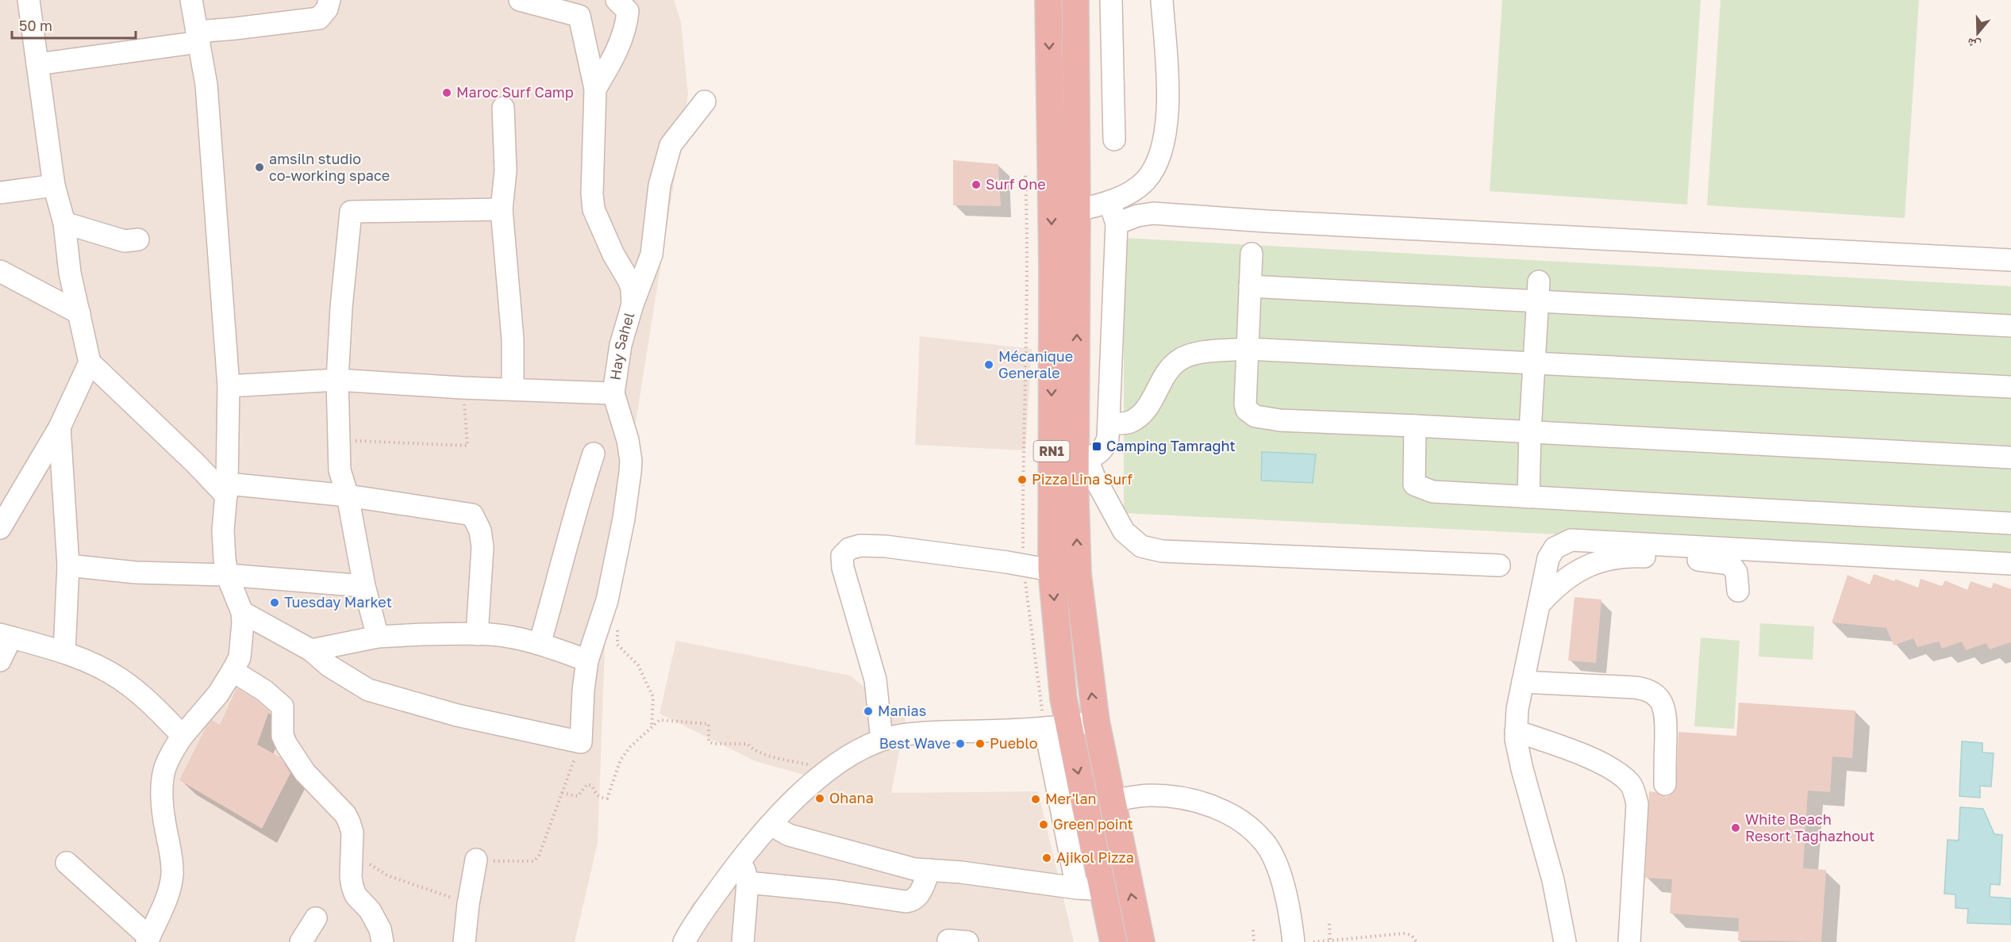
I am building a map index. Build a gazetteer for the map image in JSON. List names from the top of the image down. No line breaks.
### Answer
{"streets":{"highway":["RN1"],"street":["Hay Sahel"]},"places":{"other":["Maroc Surf Camp","amsiln studio co-working space","Surf One","Mécanique Generale","Pizza Lina Surf","Tuesday Market","Manias","Best Wave","Pueblo","Ohana","Mer'lan","Green point","White Beach Resort Taghazhout","Ajikol Pizza"],"transit":["Camping Tamraght"]},"scale_bar":"50 m","north":"bottom"}
